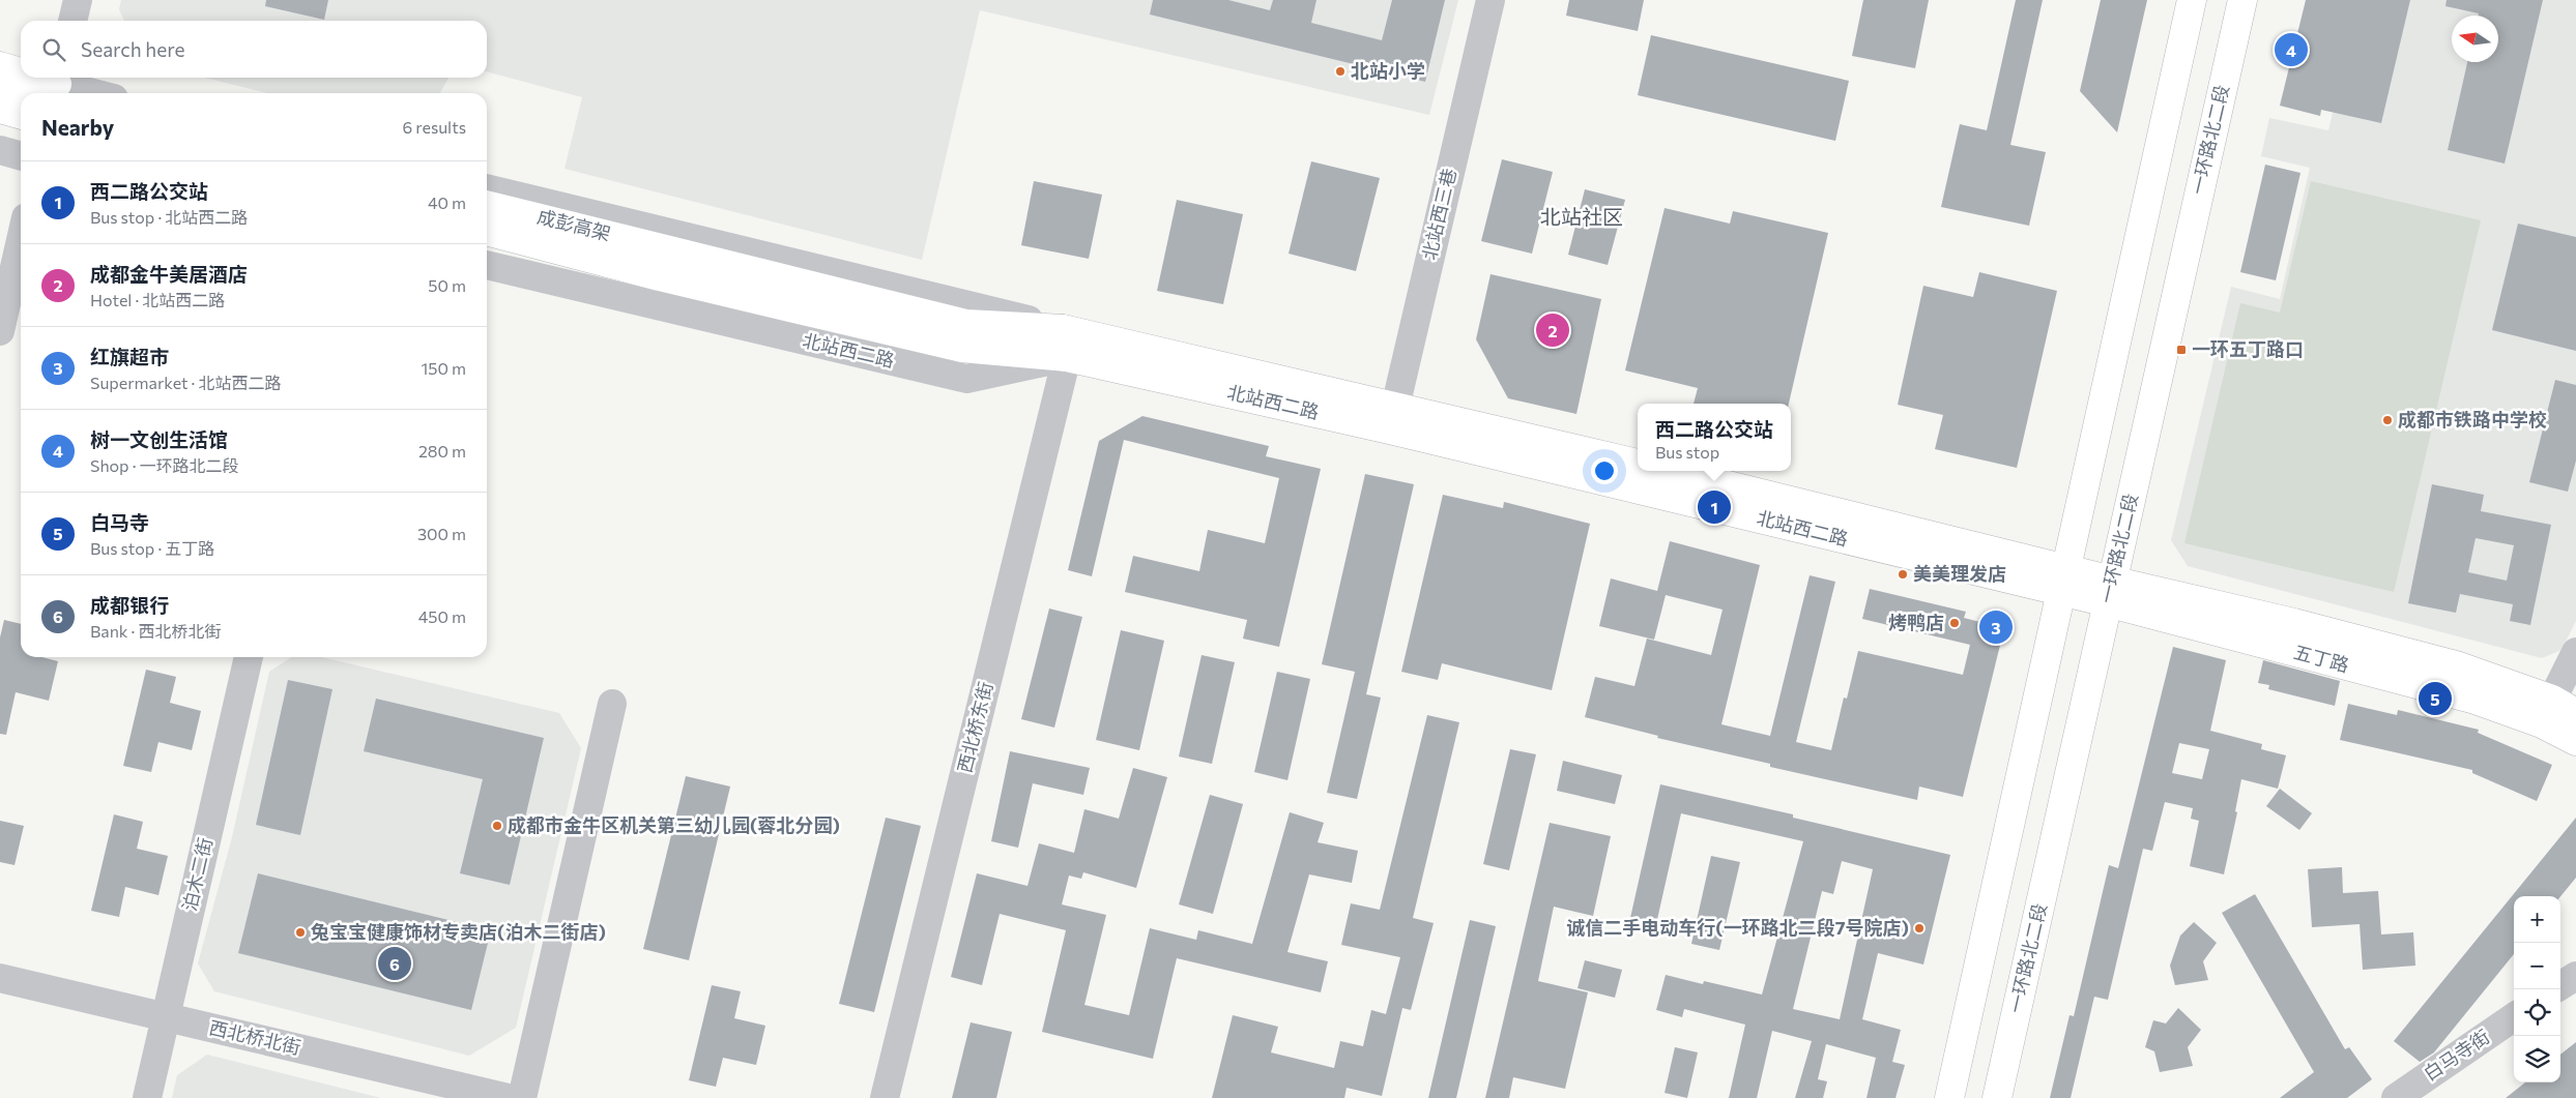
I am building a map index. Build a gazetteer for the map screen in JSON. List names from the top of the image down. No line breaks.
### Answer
{"streets":{"main road":["一环路北二段","成彭高架","北站西二路","五丁路"],"street":["北站西三巷","西北桥东街","泊木二街","西北桥北街","白马寺街"]},"crossings":[["一环路北二段","五丁路"],["北站西三巷","北站西二路"],["成彭高架","北站西二路"],["成彭高架","西北桥东街"],["北站西二路","五丁路"],["北站西二路","西北桥东街"],["泊木二街","西北桥北街"]],"districts":["北站社区"],"places":{"other":["北站小学","成都市铁路中学校","美美理发店","烤鸭店","成都市金牛区机关第三幼儿园(蓉北分园)","诚信二手电动车行(一环路北二段7号院店)","兔宝宝健康饰材专卖店(泊木二街店)"],"transit":["一环五丁路口"]},"north":"left","page":{"search":"Search here","pins":["4","2","1","3","5","6"],"heading":["Nearby","6 results"],"list":[{"mark":"1","name":"西二路公交站","note":"Bus stop · 北站西二路","value":"40 m"},{"mark":"2","name":"成都金牛美居酒店","note":"Hotel · 北站西二路","value":"50 m"},{"mark":"3","name":"红旗超市","note":"Supermarket · 北站西二路","value":"150 m"},{"mark":"4","name":"树一文创生活馆","note":"Shop · 一环路北二段","value":"280 m"},{"mark":"5","name":"白马寺","note":"Bus stop · 五丁路","value":"300 m"},{"mark":"6","name":"成都银行","note":"Bank · 西北桥北街","value":"450 m"}],"popup":["西二路公交站","Bus stop"],"map_buttons":["+","−"]}}
